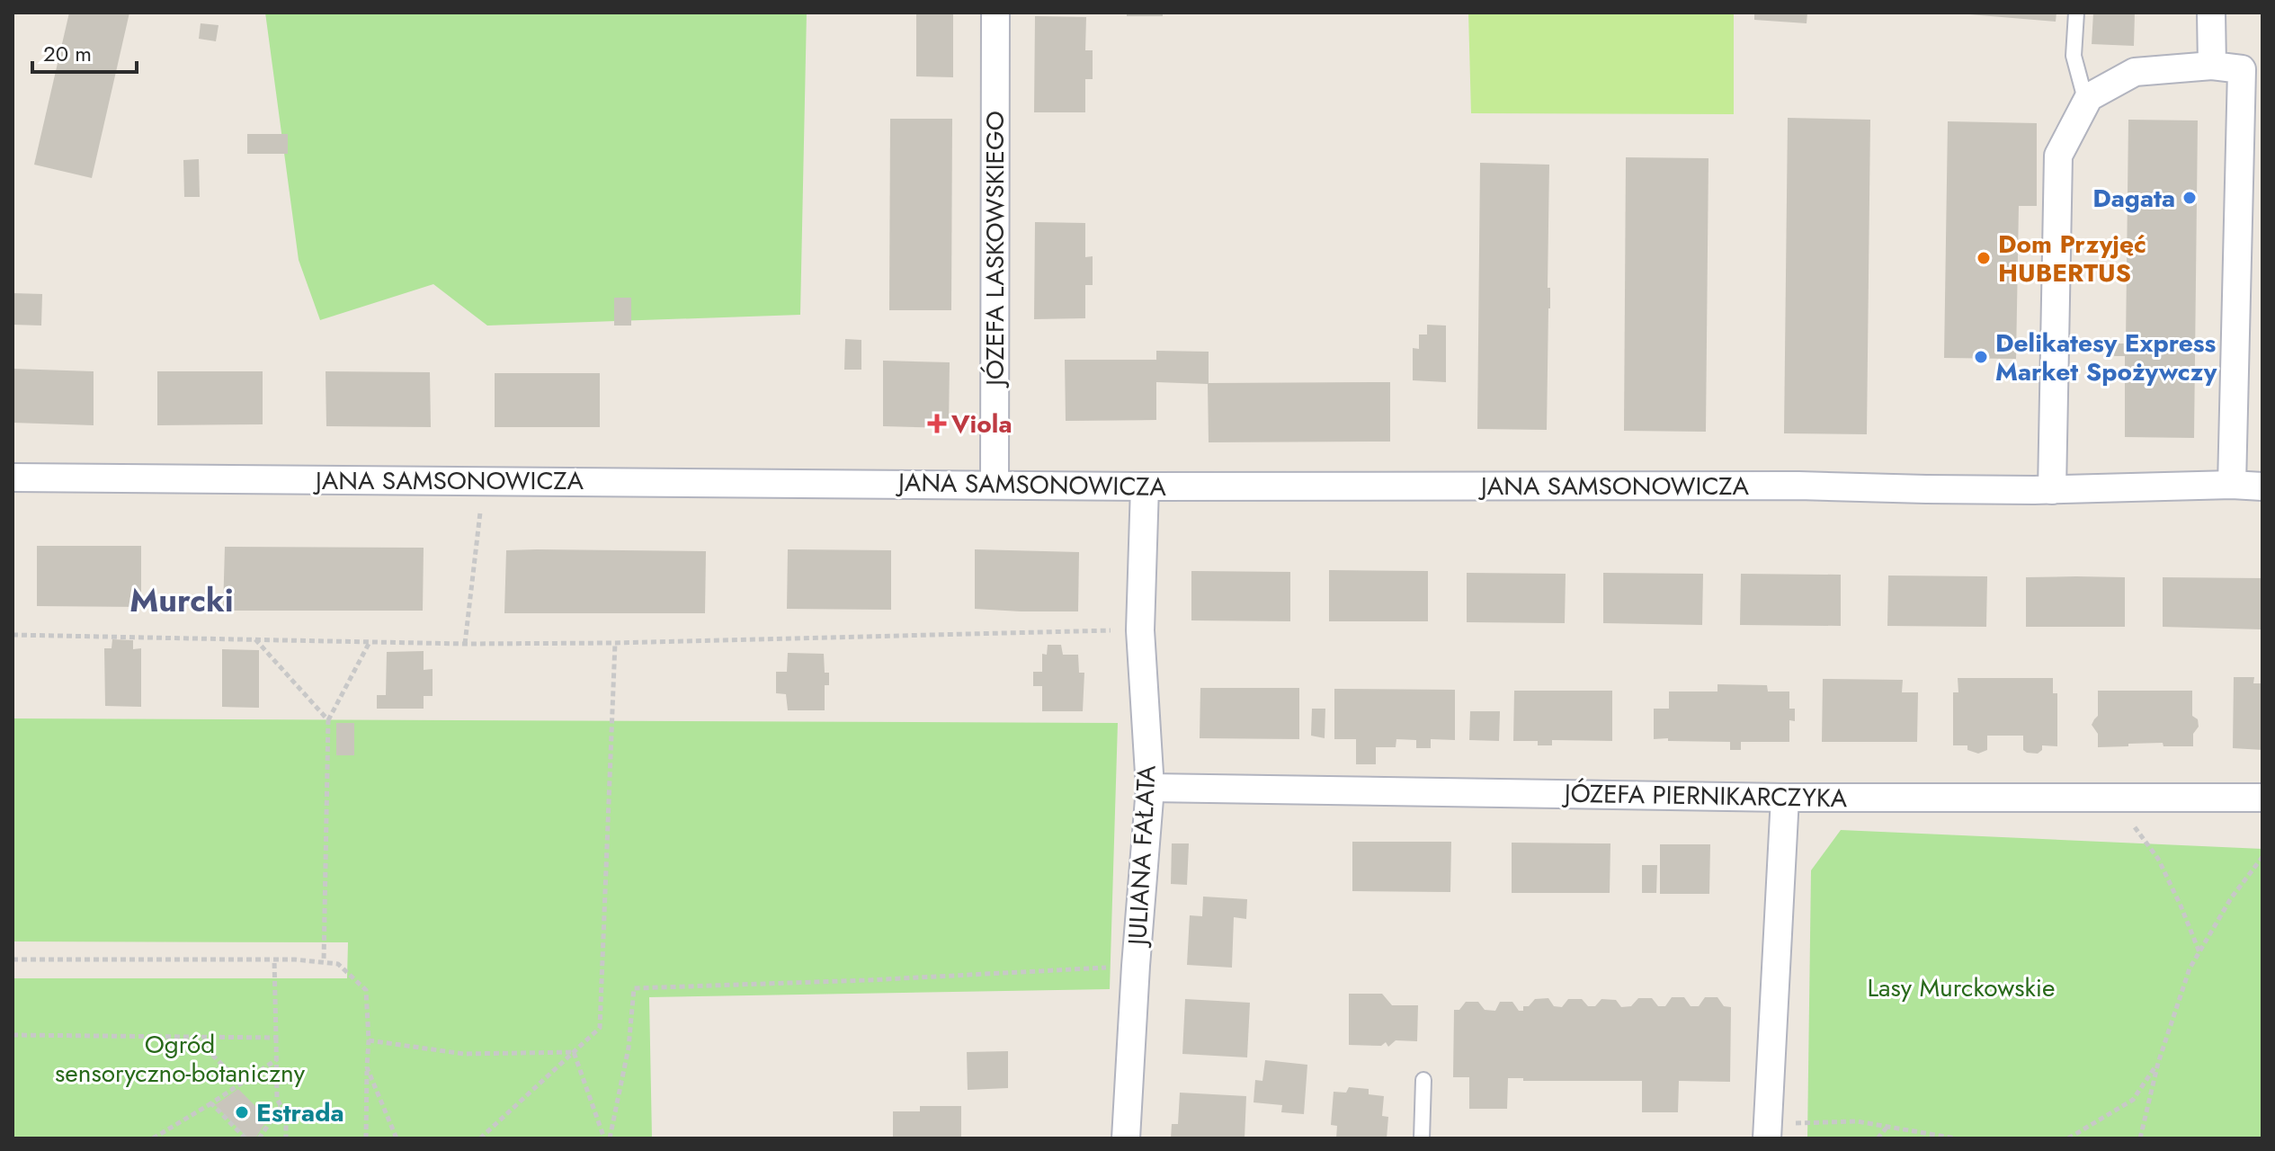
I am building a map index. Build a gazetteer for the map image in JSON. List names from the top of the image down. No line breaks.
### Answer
{"streets":{"street":["JÓZEFA LASKOWSKIEGO","JANA SAMSONOWICZA","JÓZEFA PIERNIKARCZYKA","JULIANA FAŁATA"]},"crossings":[["JÓZEFA LASKOWSKIEGO","JANA SAMSONOWICZA"],["JANA SAMSONOWICZA","JULIANA FAŁATA"],["JÓZEFA PIERNIKARCZYKA","JULIANA FAŁATA"]],"districts":["Murcki"],"parks":["Lasy Murckowskie","Ogród sensoryczno-botaniczny"],"places":{"other":["Dagata","Dom Przyjęć HUBERTUS","Delikatesy Express Market Spożywczy","Estrada"],"health":["Viola"]},"scale_bar":"20 m"}
